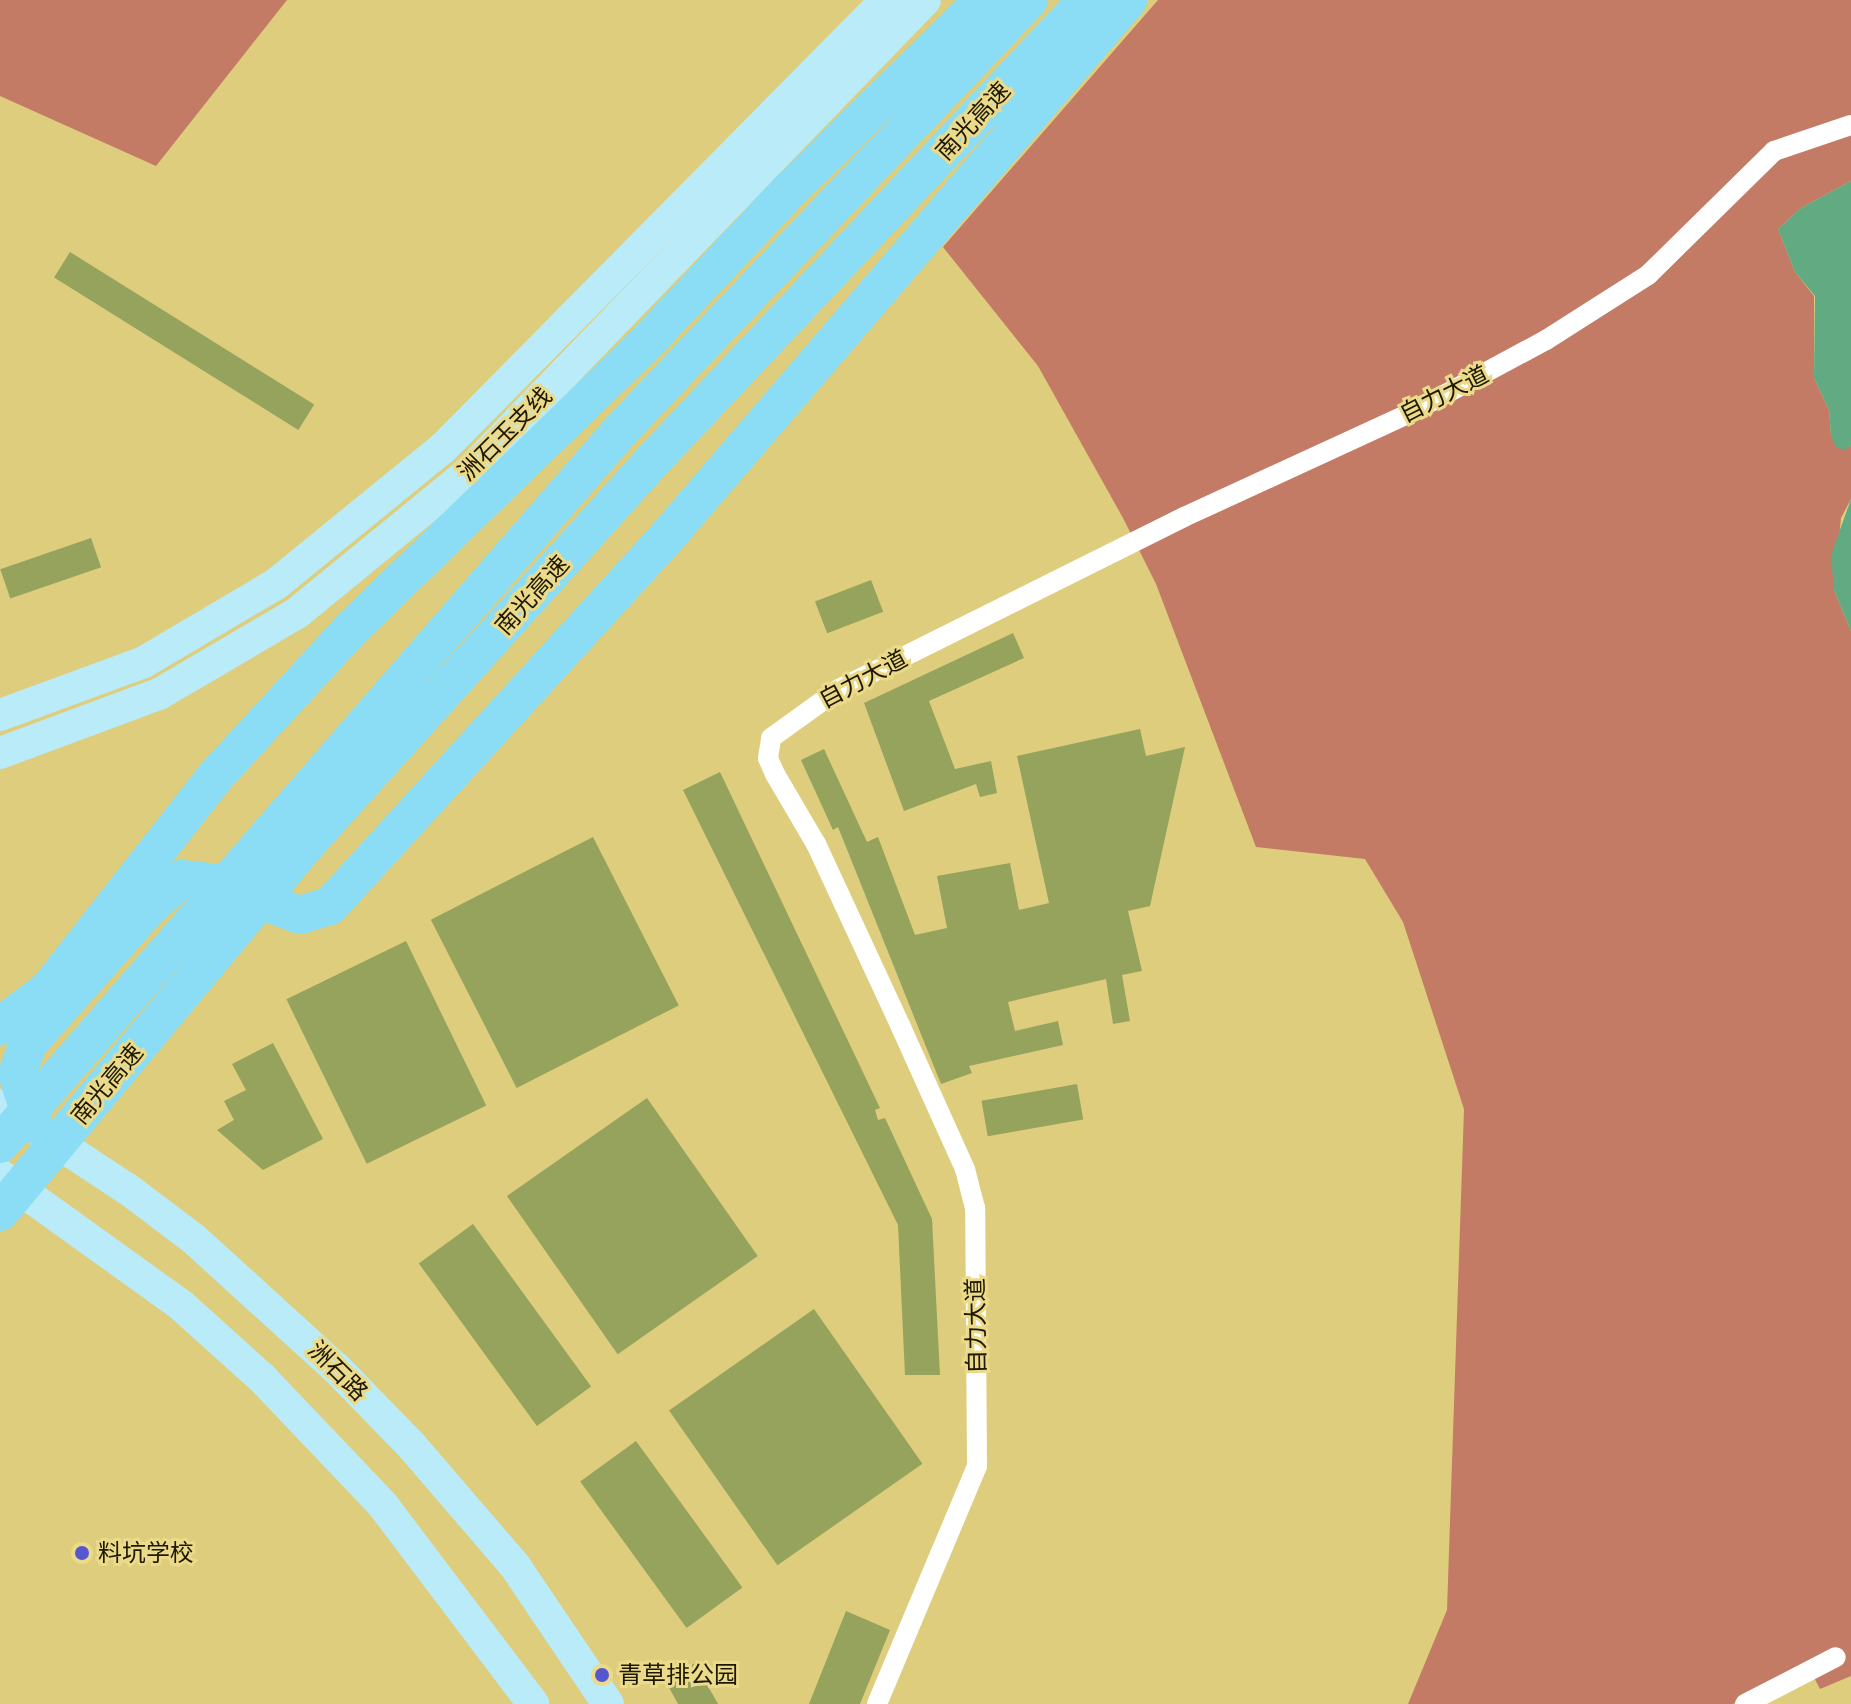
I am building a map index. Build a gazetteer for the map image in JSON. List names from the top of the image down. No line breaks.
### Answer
{"streets":{"highway":["南光高速"],"main road":["洲石玉支线","洲石路"],"street":["自力大道"]},"places":["料坑学校","青草排公园"]}
